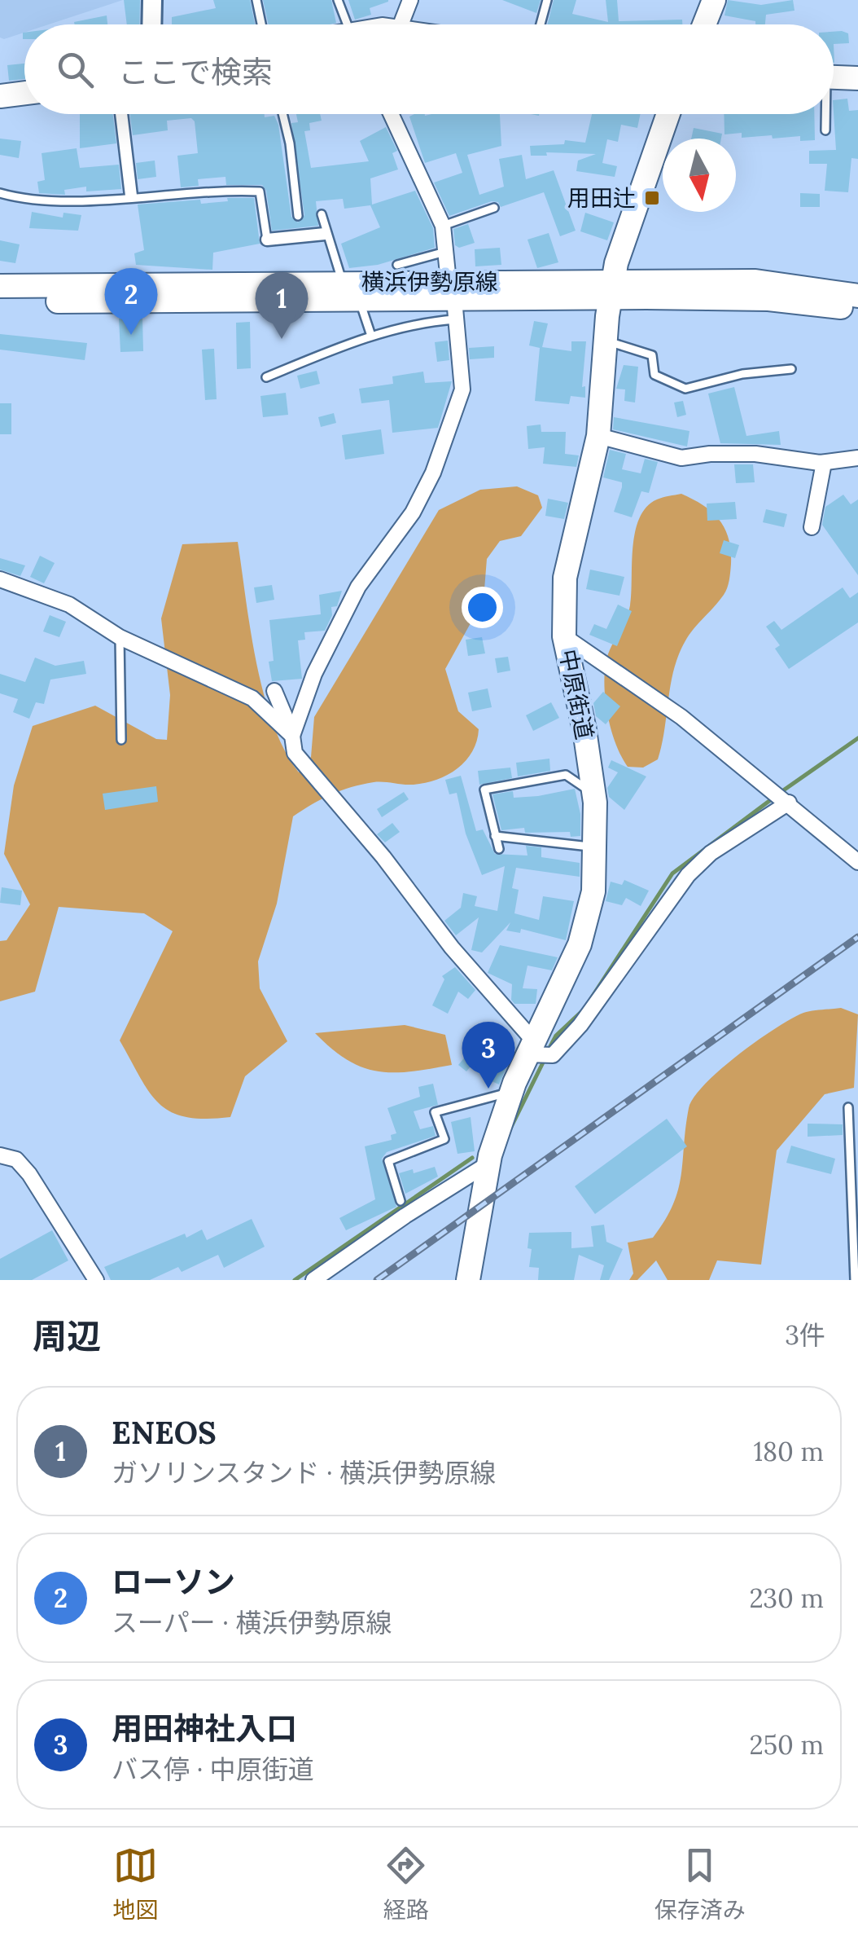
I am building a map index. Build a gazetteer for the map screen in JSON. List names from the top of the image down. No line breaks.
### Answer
{"streets":{"main road":["横浜伊勢原線","中原街道"]},"crossings":[["横浜伊勢原線","中原街道"]],"places":{"transit":["用田辻"]},"north":"bottom","page":{"search":"ここで検索","pins":["2","1","3"],"heading":["周辺","3件"],"list":[{"mark":"1","name":"ENEOS","note":"ガソリンスタンド · 横浜伊勢原線","value":"180 m"},{"mark":"2","name":"ローソン","note":"スーパー · 横浜伊勢原線","value":"230 m"},{"mark":"3","name":"用田神社入口","note":"バス停 · 中原街道","value":"250 m"}],"nav":["地図","経路","保存済み"]}}
